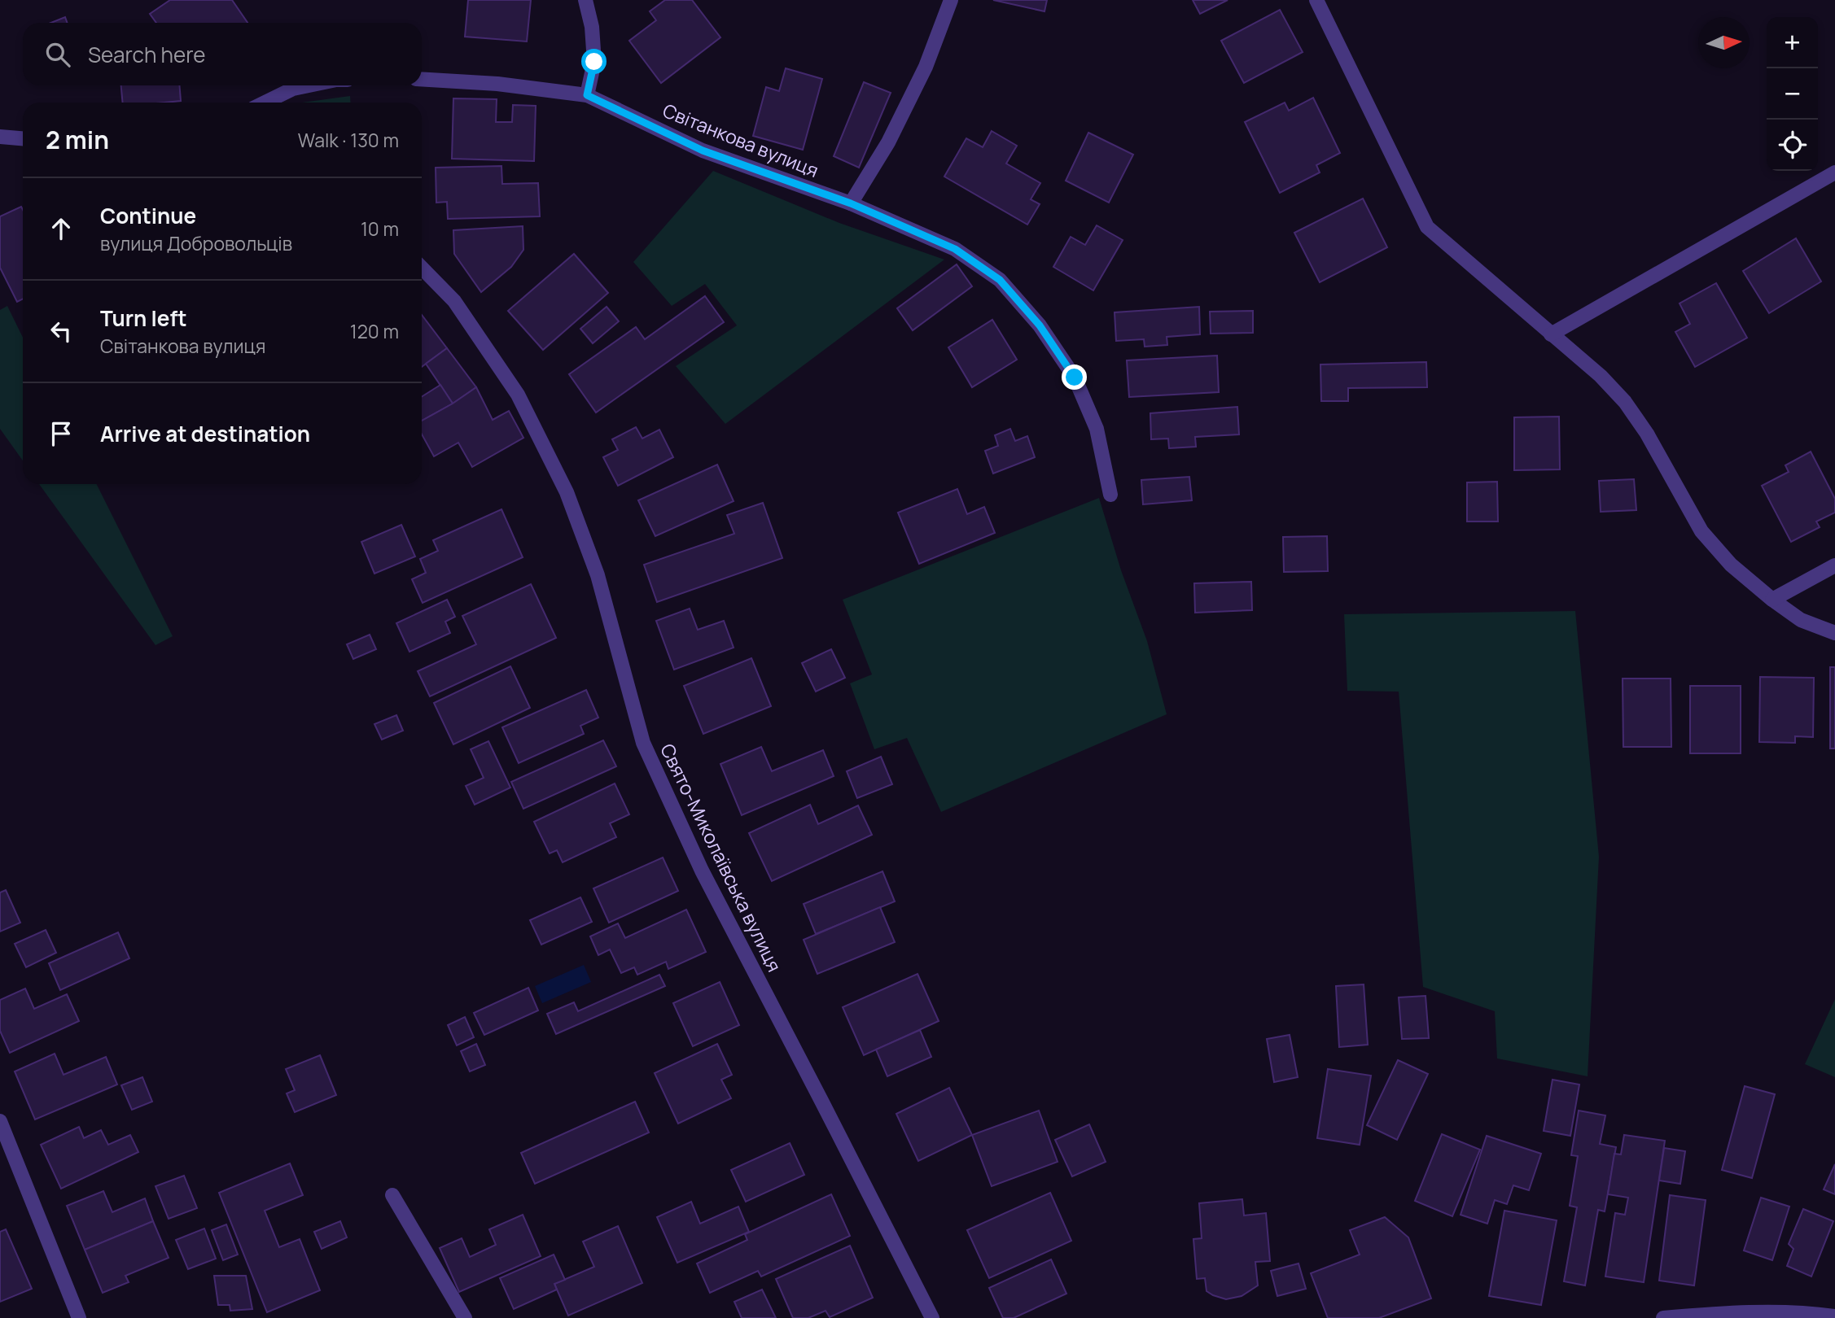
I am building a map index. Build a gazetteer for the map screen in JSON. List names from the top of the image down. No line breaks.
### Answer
{"streets":{"street":["Світанкова вулиця","Свято-Миколаївська вулиця"]},"north":"right","page":{"map_buttons":["+","−"],"search":"Search here","heading":["2 min","Walk · 130 m"],"list":[["Continue","вулиця Добровольців","10 m"],["Turn left","Світанкова вулиця","120 m"],"Arrive at destination"]}}
